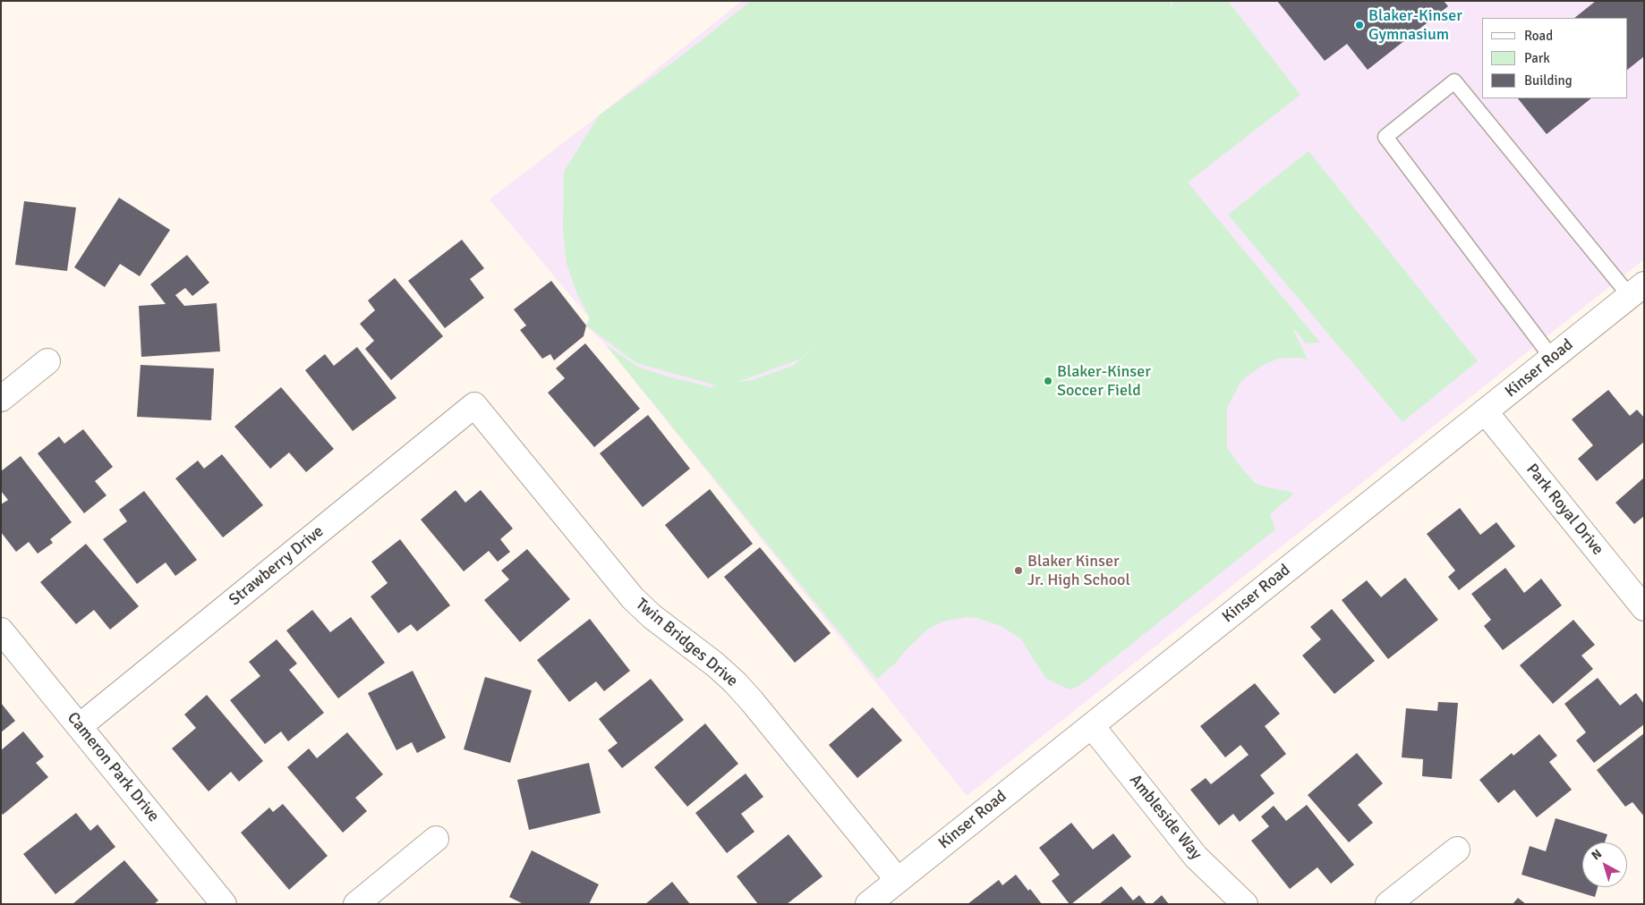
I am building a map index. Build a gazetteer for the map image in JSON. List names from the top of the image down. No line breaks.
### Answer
{"streets":{"street":["Kinser Road","Park Royal Drive","Strawberry Drive","Twin Bridges Drive","Cameron Park Drive","Ambleside Way"]},"crossings":[["Kinser Road","Park Royal Drive"],["Kinser Road","Twin Bridges Drive"],["Kinser Road","Ambleside Way"],["Strawberry Drive","Twin Bridges Drive"],["Strawberry Drive","Cameron Park Drive"]],"places":["Blaker-Kinser Gymnasium","Blaker-Kinser Soccer Field","Blaker Kinser Jr. High School"],"legend":["Road","Park","Building"],"north":"top left"}
